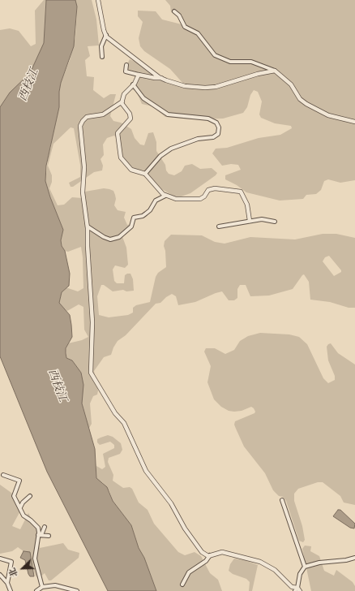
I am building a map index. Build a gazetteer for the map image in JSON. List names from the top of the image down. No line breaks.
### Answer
{"water":["西枝江"],"north":"bottom left"}
